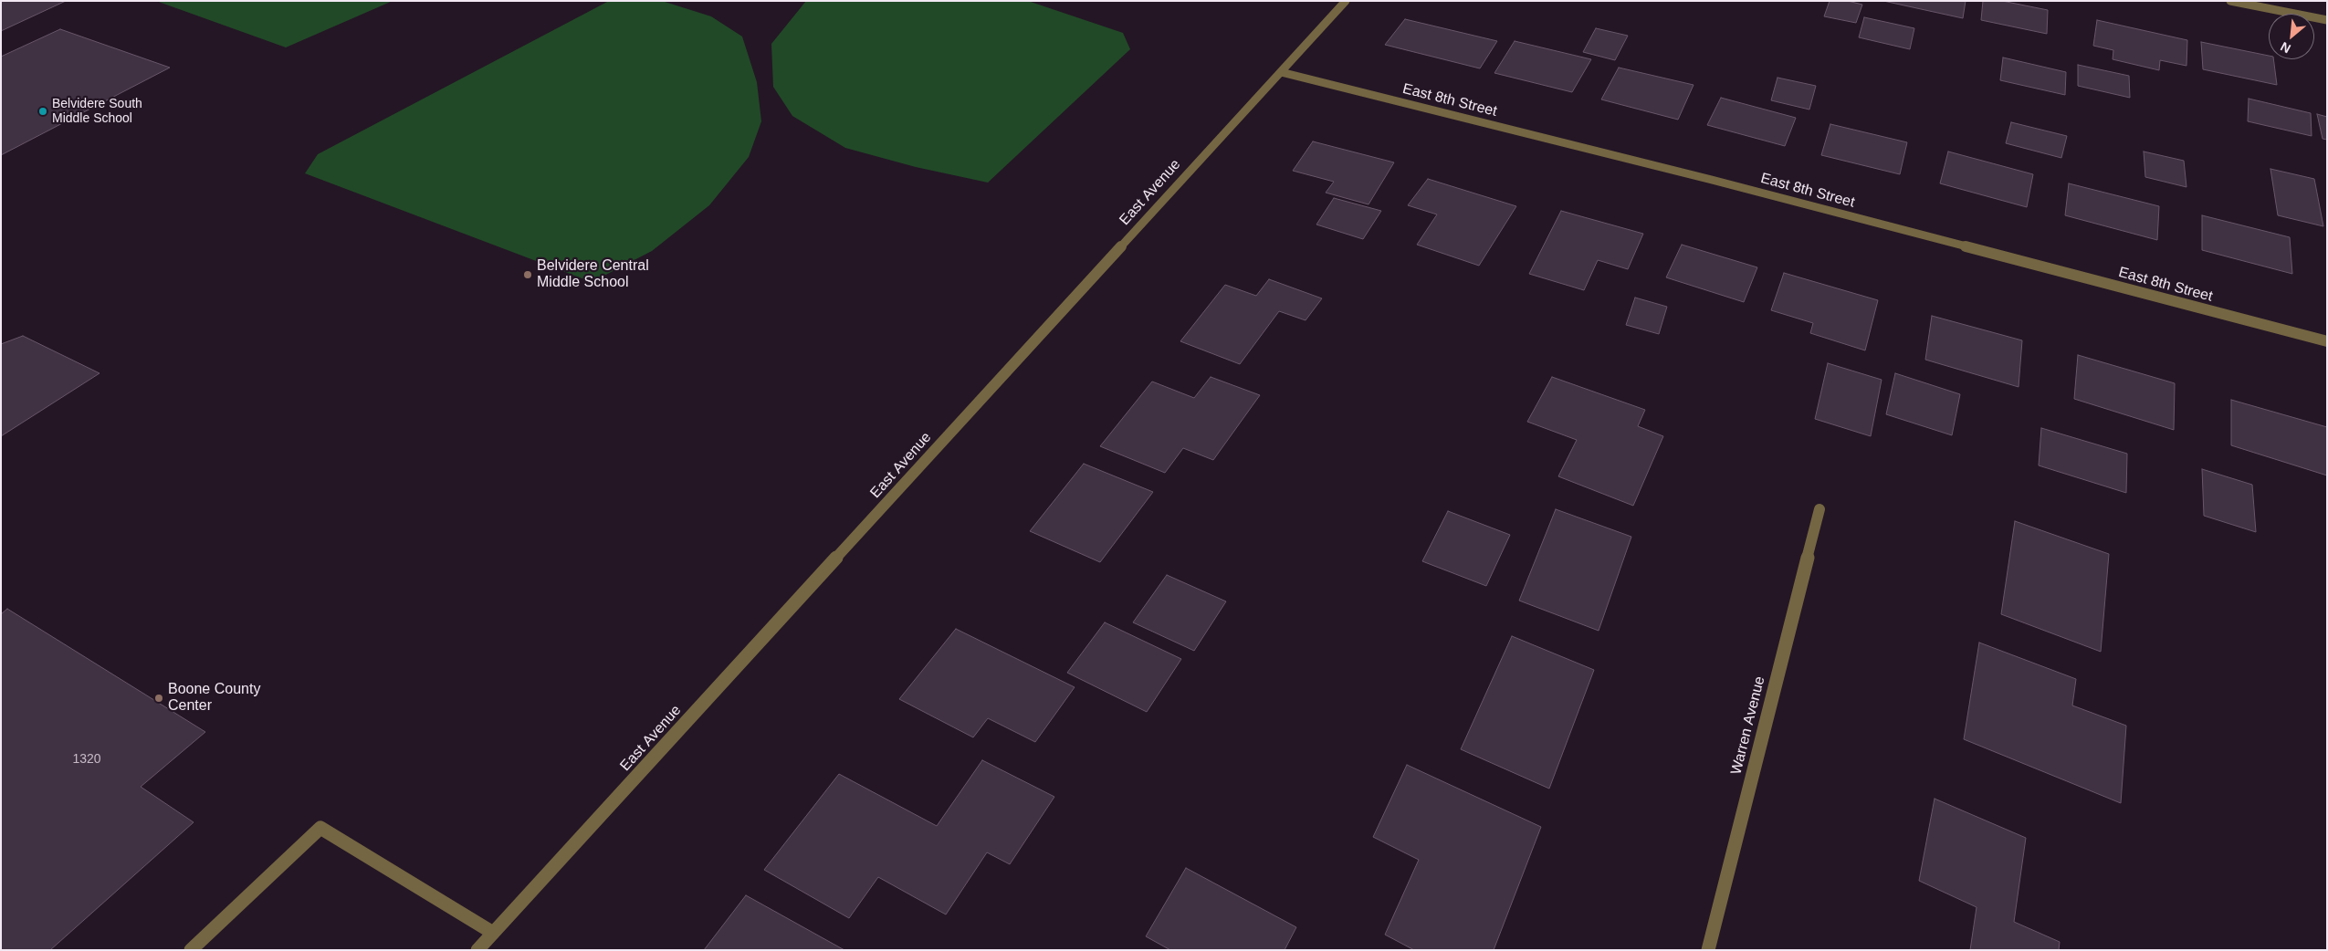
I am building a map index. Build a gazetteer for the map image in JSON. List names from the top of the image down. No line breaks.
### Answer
{"streets":{"street":["East 8th Street","East Avenue","Warren Avenue"]},"crossings":[["East 8th Street","East Avenue"]],"places":["Belvidere South Middle School","Belvidere Central Middle School","Boone County Center"],"house_numbers":["1320"],"north":"bottom left"}
